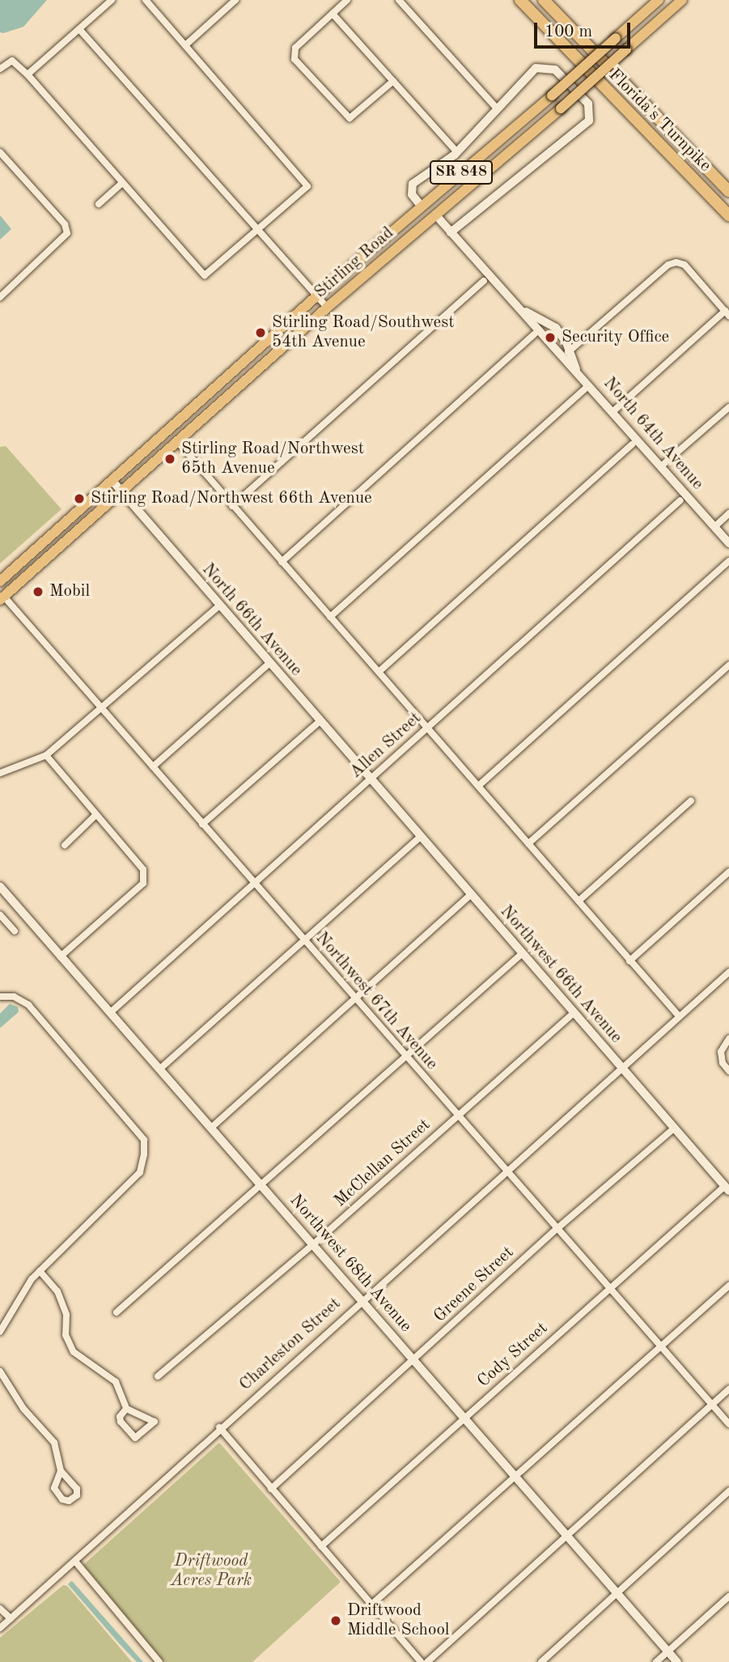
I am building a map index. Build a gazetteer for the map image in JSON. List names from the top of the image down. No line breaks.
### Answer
{"streets":{"highway":["Florida's Turnpike"],"main road":["SR 848","Stirling Road"],"street":["North 64th Avenue","North 66th Avenue","Allen Street","Northwest 66th Avenue","Northwest 67th Avenue","McClellan Street","Northwest 68th Avenue","Greene Street","Charleston Street","Cody Street"]},"crossings":[["Stirling Road","North 64th Avenue"],["Stirling Road","North 66th Avenue"],["Stirling Road","Northwest 67th Avenue"],["North 66th Avenue","Allen Street"],["North 66th Avenue","Northwest 66th Avenue"],["Allen Street","Northwest 66th Avenue"],["Allen Street","Northwest 67th Avenue"],["Allen Street","Northwest 68th Avenue"],["Northwest 66th Avenue","McClellan Street"],["Northwest 66th Avenue","Greene Street"],["Northwest 66th Avenue","Charleston Street"],["Northwest 66th Avenue","Cody Street"],["Northwest 67th Avenue","McClellan Street"],["Northwest 67th Avenue","Greene Street"],["Northwest 67th Avenue","Charleston Street"],["Northwest 67th Avenue","Cody Street"],["McClellan Street","Northwest 68th Avenue"],["Northwest 68th Avenue","Greene Street"],["Northwest 68th Avenue","Charleston Street"],["Northwest 68th Avenue","Cody Street"]],"parks":["Driftwood Acres Park"],"places":["Stirling Road/Southwest 54th Avenue","Security Office","Stirling Road/Northwest 65th Avenue","Stirling Road/Northwest 66th Avenue","Mobil","Driftwood Middle School"],"scale_bar":"100 m"}
